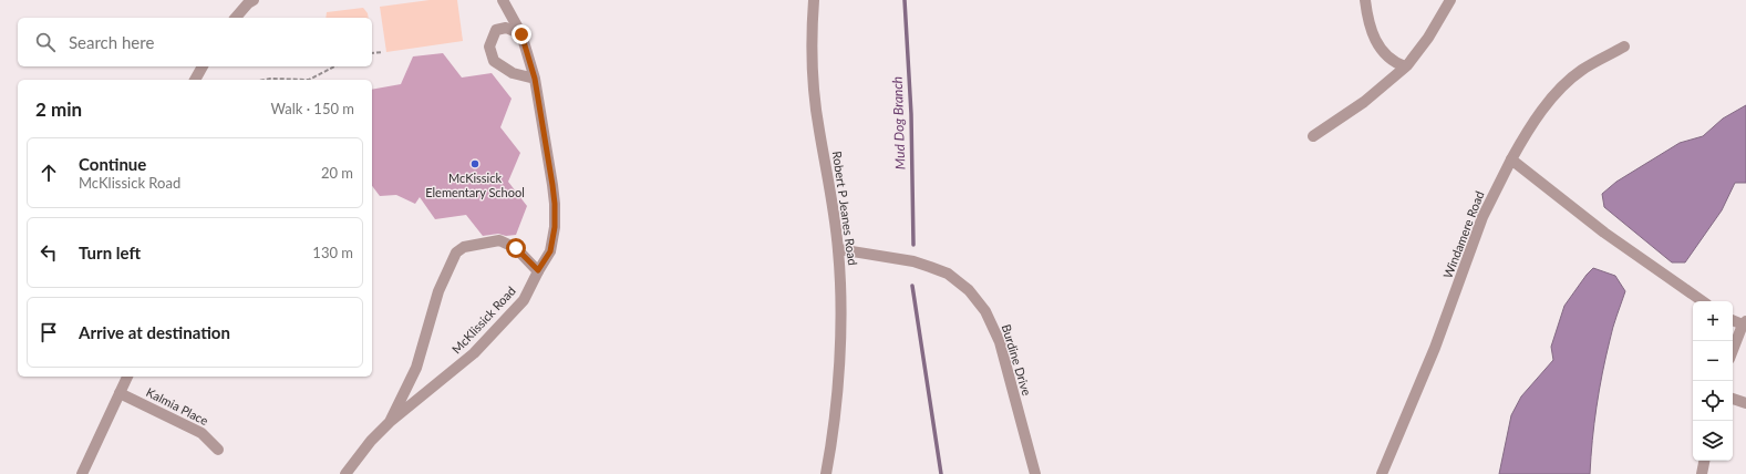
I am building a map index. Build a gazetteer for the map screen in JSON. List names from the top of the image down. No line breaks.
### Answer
{"streets":{"street":["Robert P Jeanes Road","Windamere Road","McKlissick Road","Burdine Drive","Kalmia Place"]},"crossings":[["Robert P Jeanes Road","Burdine Drive"]],"water":["Mud Dog Branch"],"places":["McKissick Elementary School"],"page":{"search":"Search here","heading":["2 min","Walk · 150 m"],"list":[["Continue","McKlissick Road","20 m"],["Turn left","130 m"],"Arrive at destination"],"map_buttons":["+","−"]}}
